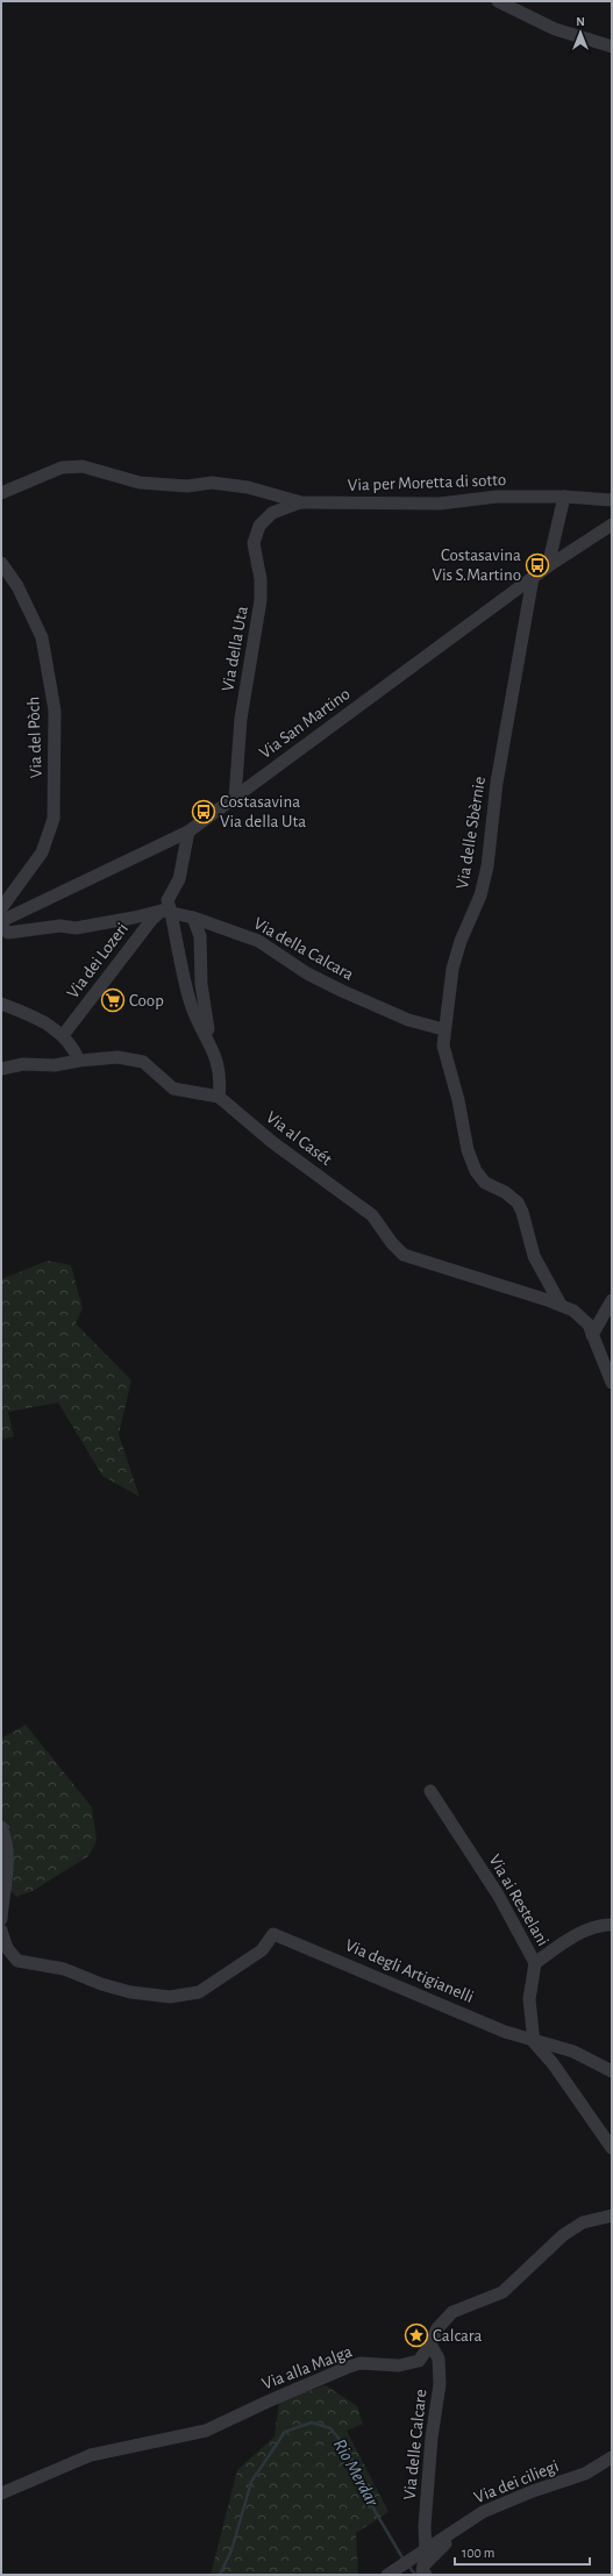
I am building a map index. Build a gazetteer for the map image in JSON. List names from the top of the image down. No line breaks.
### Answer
{"streets":{"street":["Via per Moretta di sotto","Via della Uta","Via San Martino","Via del Pòch","Via delle Sbèrnie","Via della Calcara","Via dei Lozeri","Via al Casét","Via ai Restelani","Via degli Artigianelli","Via alla Malga","Via delle Calcare","Via dei ciliegi"]},"crossings":[["Via della Uta","Via San Martino"],["Via San Martino","Via delle Sbèrnie"],["Via delle Sbèrnie","Via della Calcara"],["Via delle Sbèrnie","Via al Casét"],["Via della Calcara","Via dei Lozeri"],["Via ai Restelani","Via degli Artigianelli"],["Via alla Malga","Via delle Calcare"],["Via delle Calcare","Via dei ciliegi"]],"water":["Rio Merdar"],"places":{"bus stop":["Costasavina Vis S.Martino","Costasavina Via della Uta"],"supermarket":["Coop"],"place":["Calcara"]},"scale_bar":"100 m","north":"top"}
